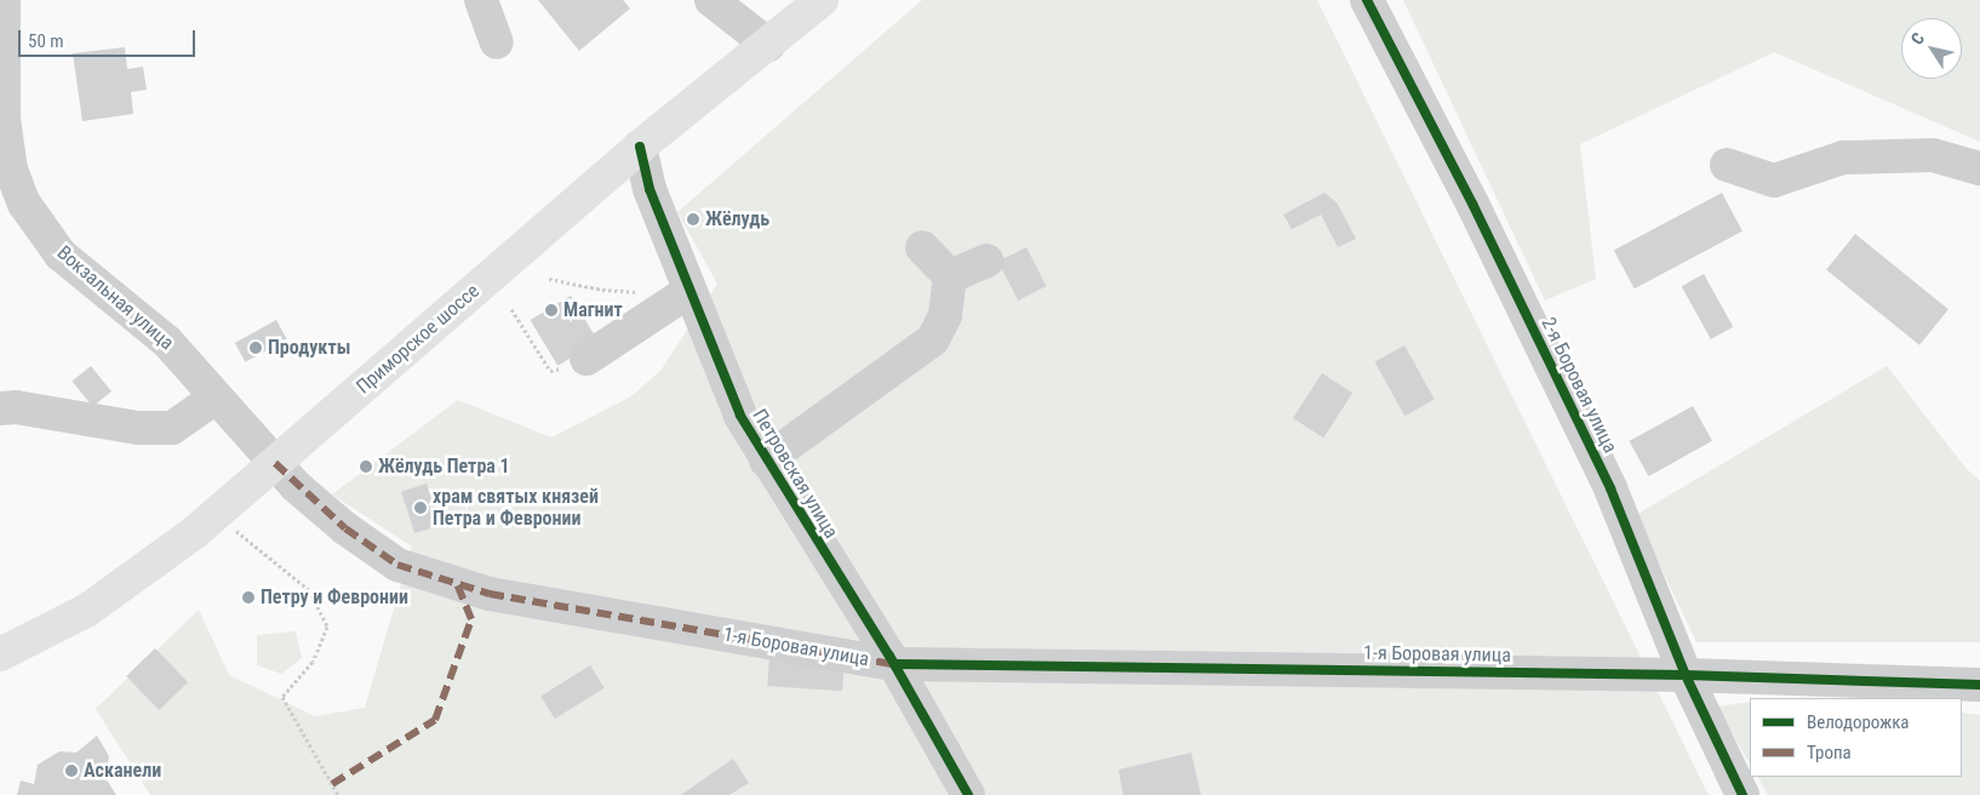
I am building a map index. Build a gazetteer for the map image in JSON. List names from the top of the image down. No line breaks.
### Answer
{"streets":{"main road":["Приморское шоссе"],"street":["Вокзальная улица","2-я Боровая улица","Петровская улица","1-я Боровая улица"]},"crossings":[["Вокзальная улица","Приморское шоссе"],["Вокзальная улица","1-я Боровая улица"],["Приморское шоссе","Петровская улица"],["Приморское шоссе","1-я Боровая улица"],["2-я Боровая улица","1-я Боровая улица"],["Петровская улица","1-я Боровая улица"]],"places":["Жёлудь","Магнит","Продукты","Жёлудь Петра 1","храм святых князей Петра и Февронии","Петру и Февронии","Асканели"],"legend":["Велодорожка","Тропа"],"scale_bar":"50 m","north":"top left"}
